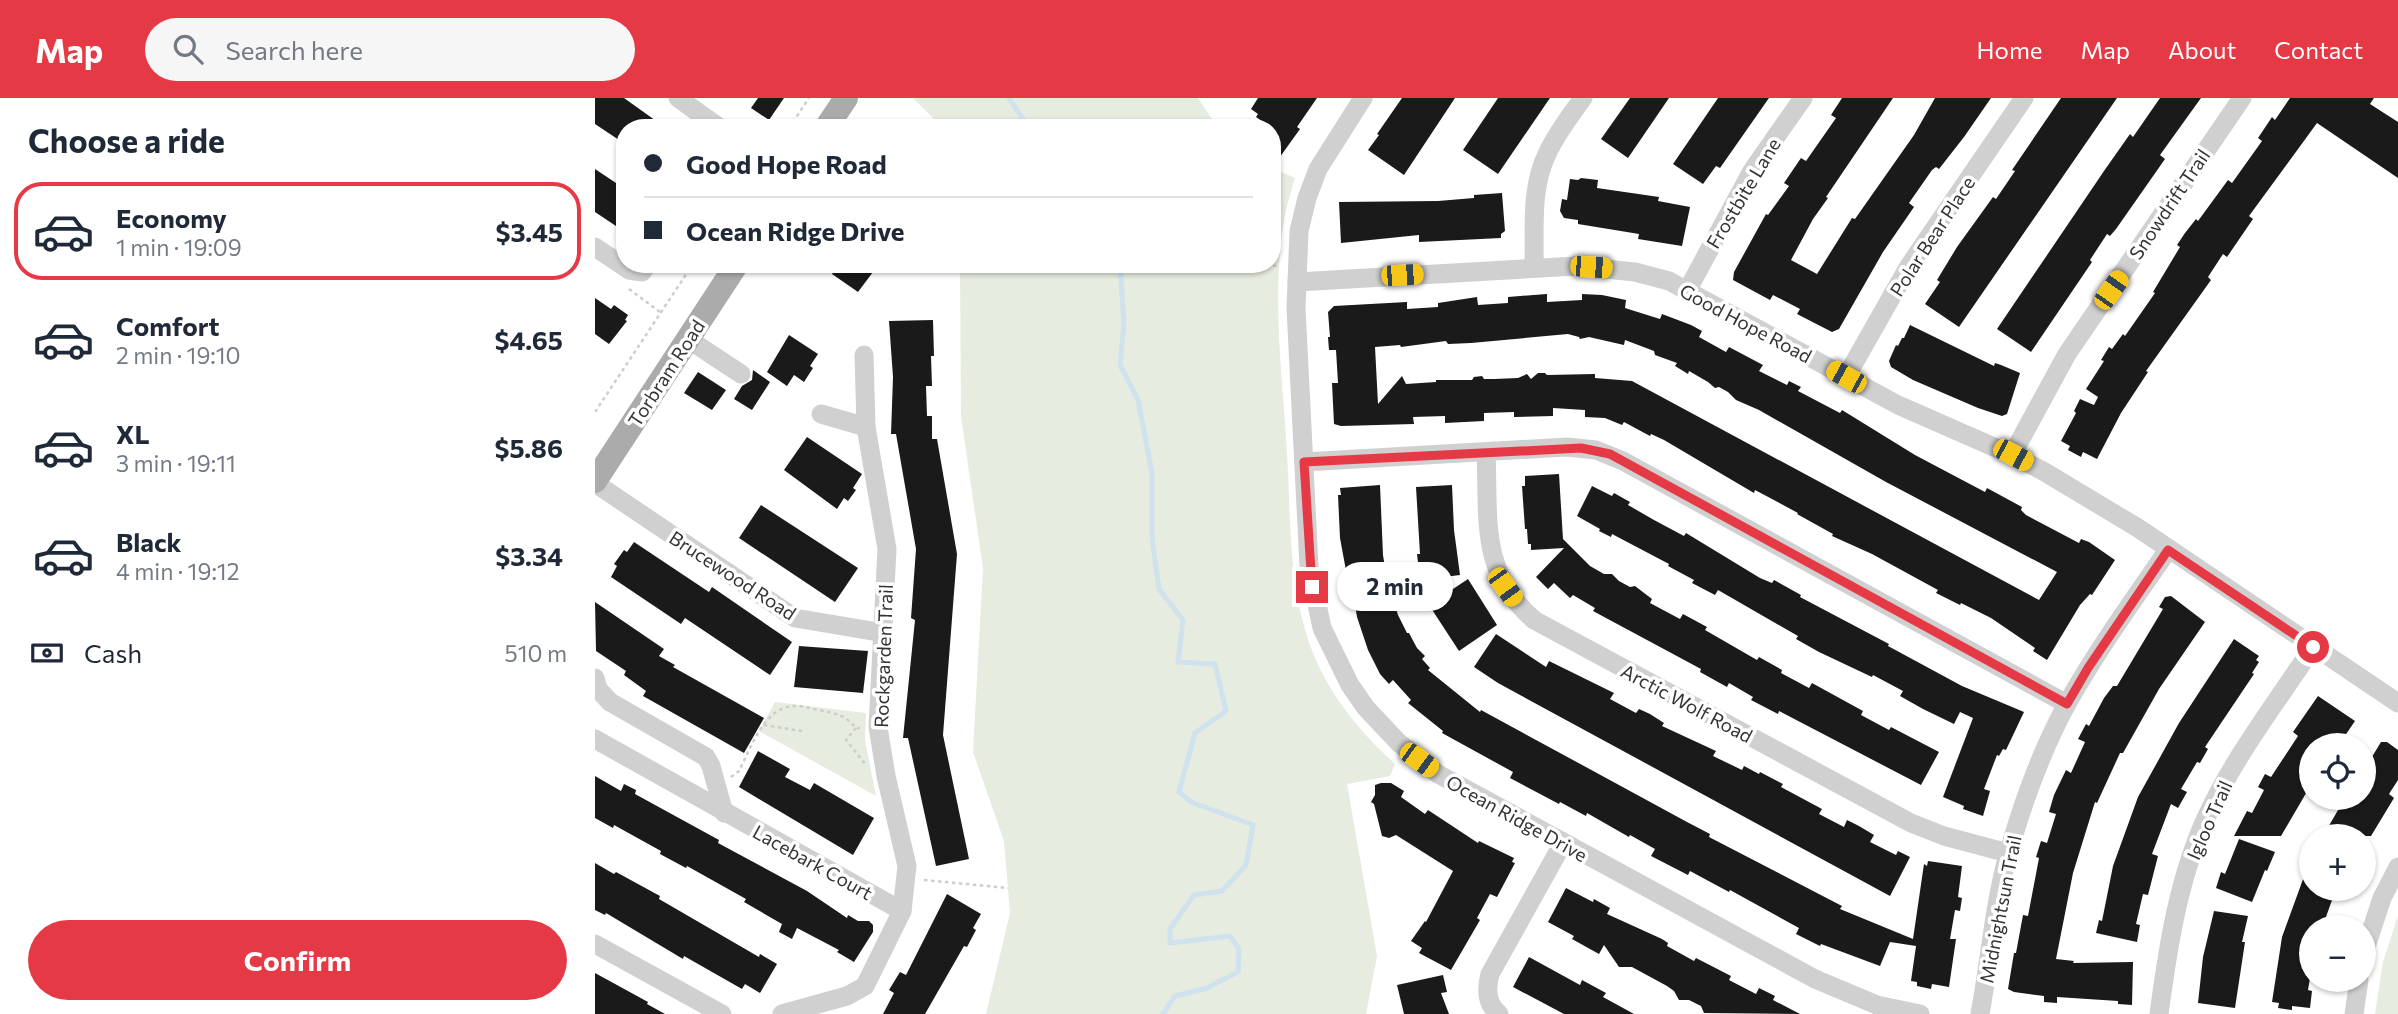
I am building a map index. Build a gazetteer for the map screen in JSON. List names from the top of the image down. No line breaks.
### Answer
{"streets":{"main road":["Torbram Road"],"street":["Frostbite Lane","Snowdrift Trail","Polar Bear Place","Good Hope Road","Brucewood Road","Rockgarden Trail","Arctic Wolf Road","Ocean Ridge Drive","Igloo Trail","Lacebark Court","Midnightsun Trail"]},"crossings":[["Frostbite Lane","Good Hope Road"],["Snowdrift Trail","Good Hope Road"],["Polar Bear Place","Good Hope Road"],["Good Hope Road","Ocean Ridge Drive"],["Good Hope Road","Igloo Trail"],["Good Hope Road","Midnightsun Trail"],["Torbram Road","Brucewood Road"],["Brucewood Road","Rockgarden Trail"],["Rockgarden Trail","Lacebark Court"],["Arctic Wolf Road","Midnightsun Trail"]],"page":{"header":"Map","search":"Search here","nav":["Home","Map","About","Contact"],"heading":"Choose a ride","banner":["Good Hope Road","Ocean Ridge Drive"],"list":[{"name":"Economy","note":"1 min · 19:09","value":"$3.45"},{"name":"Comfort","note":"2 min · 19:10","value":"$4.65"},{"name":"XL","note":"3 min · 19:11","value":"$5.86"},{"name":"Black","note":"4 min · 19:12","value":"$3.34"}],"bubble":"2 min","pay":["Cash","510 m"],"map_buttons":["+","−"],"buttons":"Confirm"}}
